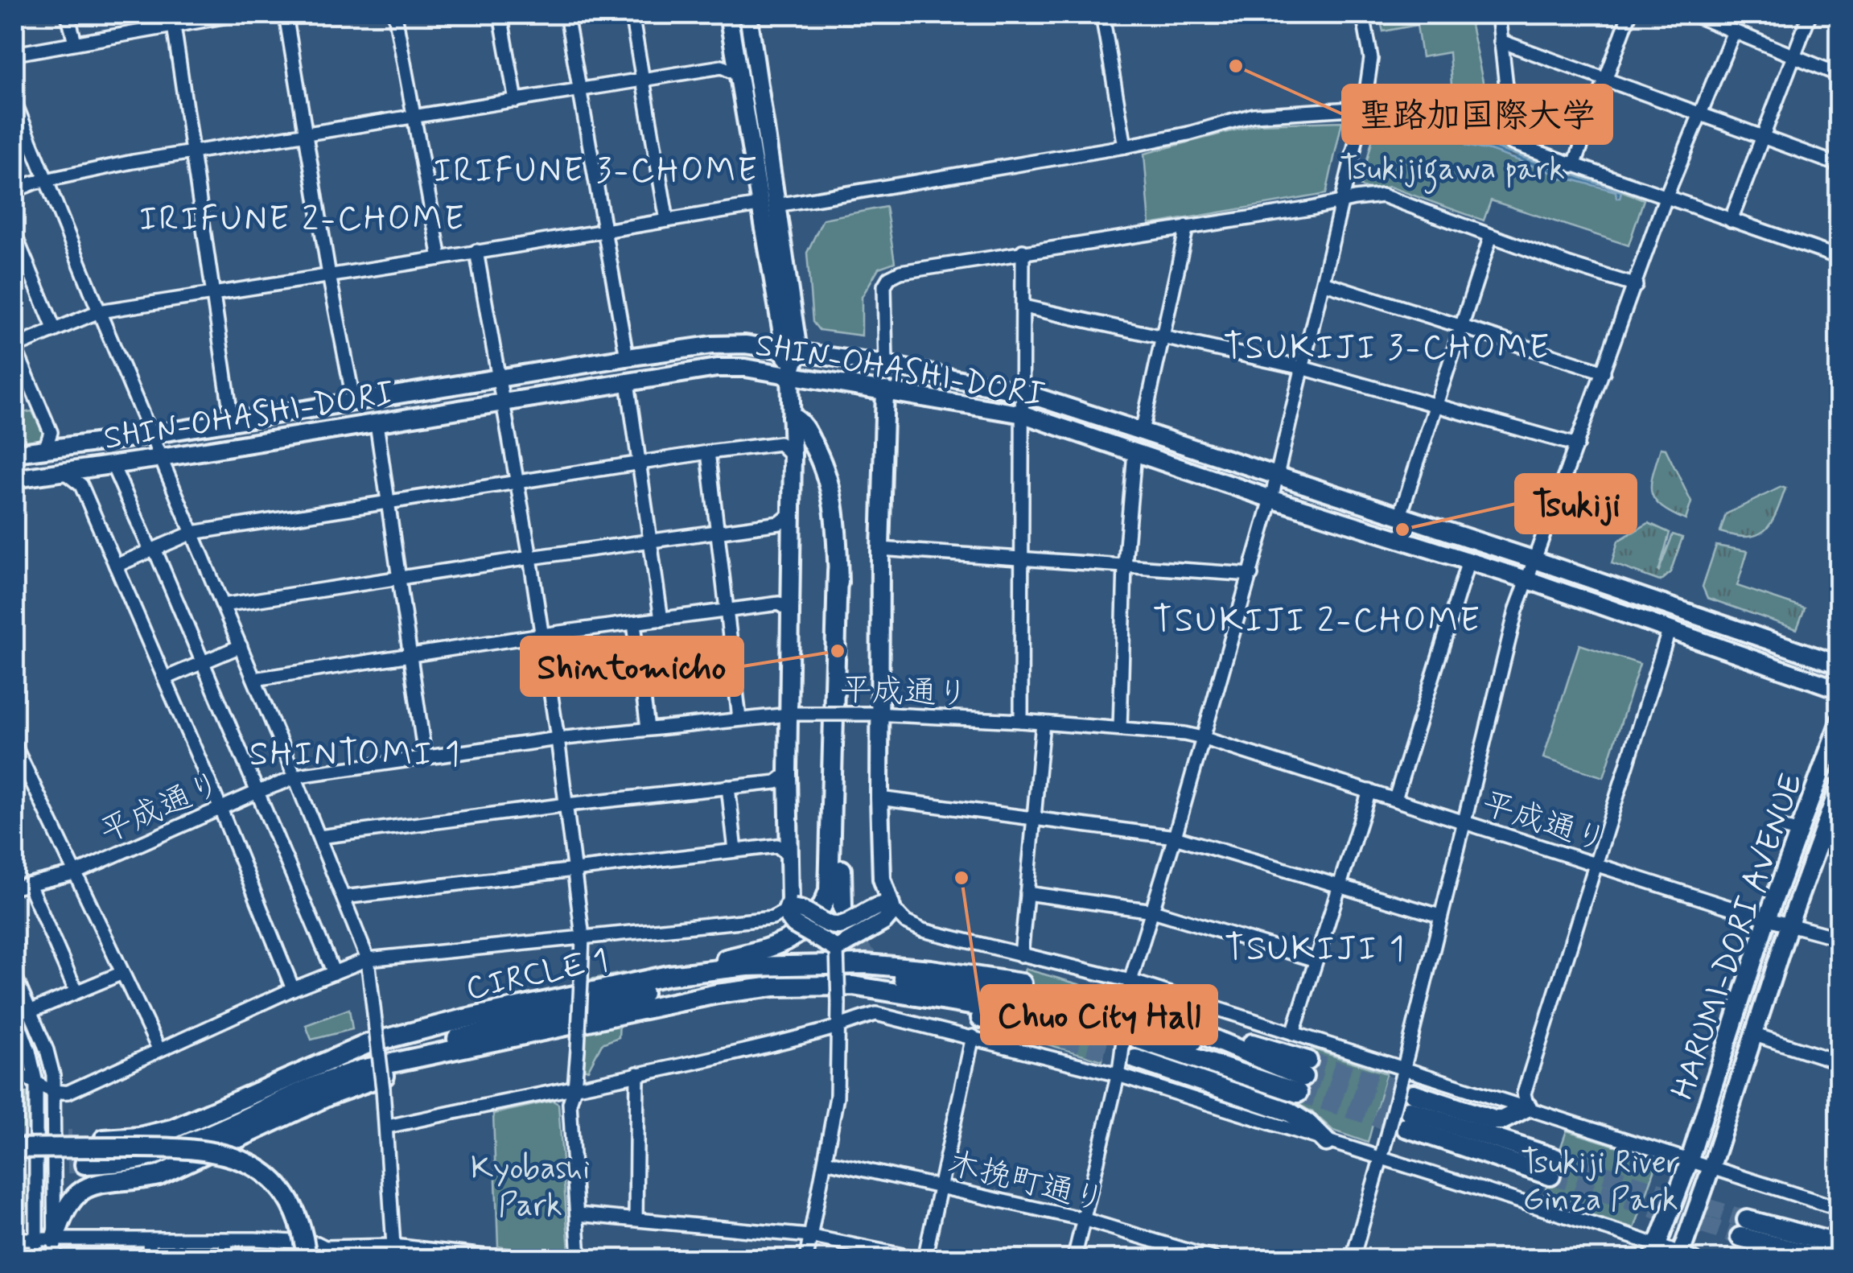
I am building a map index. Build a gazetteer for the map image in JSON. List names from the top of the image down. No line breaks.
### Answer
{"streets":{"highway":["CIRCLE 1"],"main road":["SHIN-OHASHI-DORI","HARUMI-DORI AVENUE"],"street":["平成通り","木挽町通り"]},"crossings":[["平成通り","HARUMI-DORI AVENUE"]],"districts":["IRIFUNE 3-CHOME","IRIFUNE 2-CHOME","TSUKIJI 3-CHOME","TSUKIJI 2-CHOME","SHINTOMI 1","TSUKIJI 1"],"parks":["Tsukijigawa park","Tsukiji River Ginza Park","Kyobashi Park"],"places":["聖路加国際大学","Tsukiji","Shintomicho","Chuo City Hall"]}
